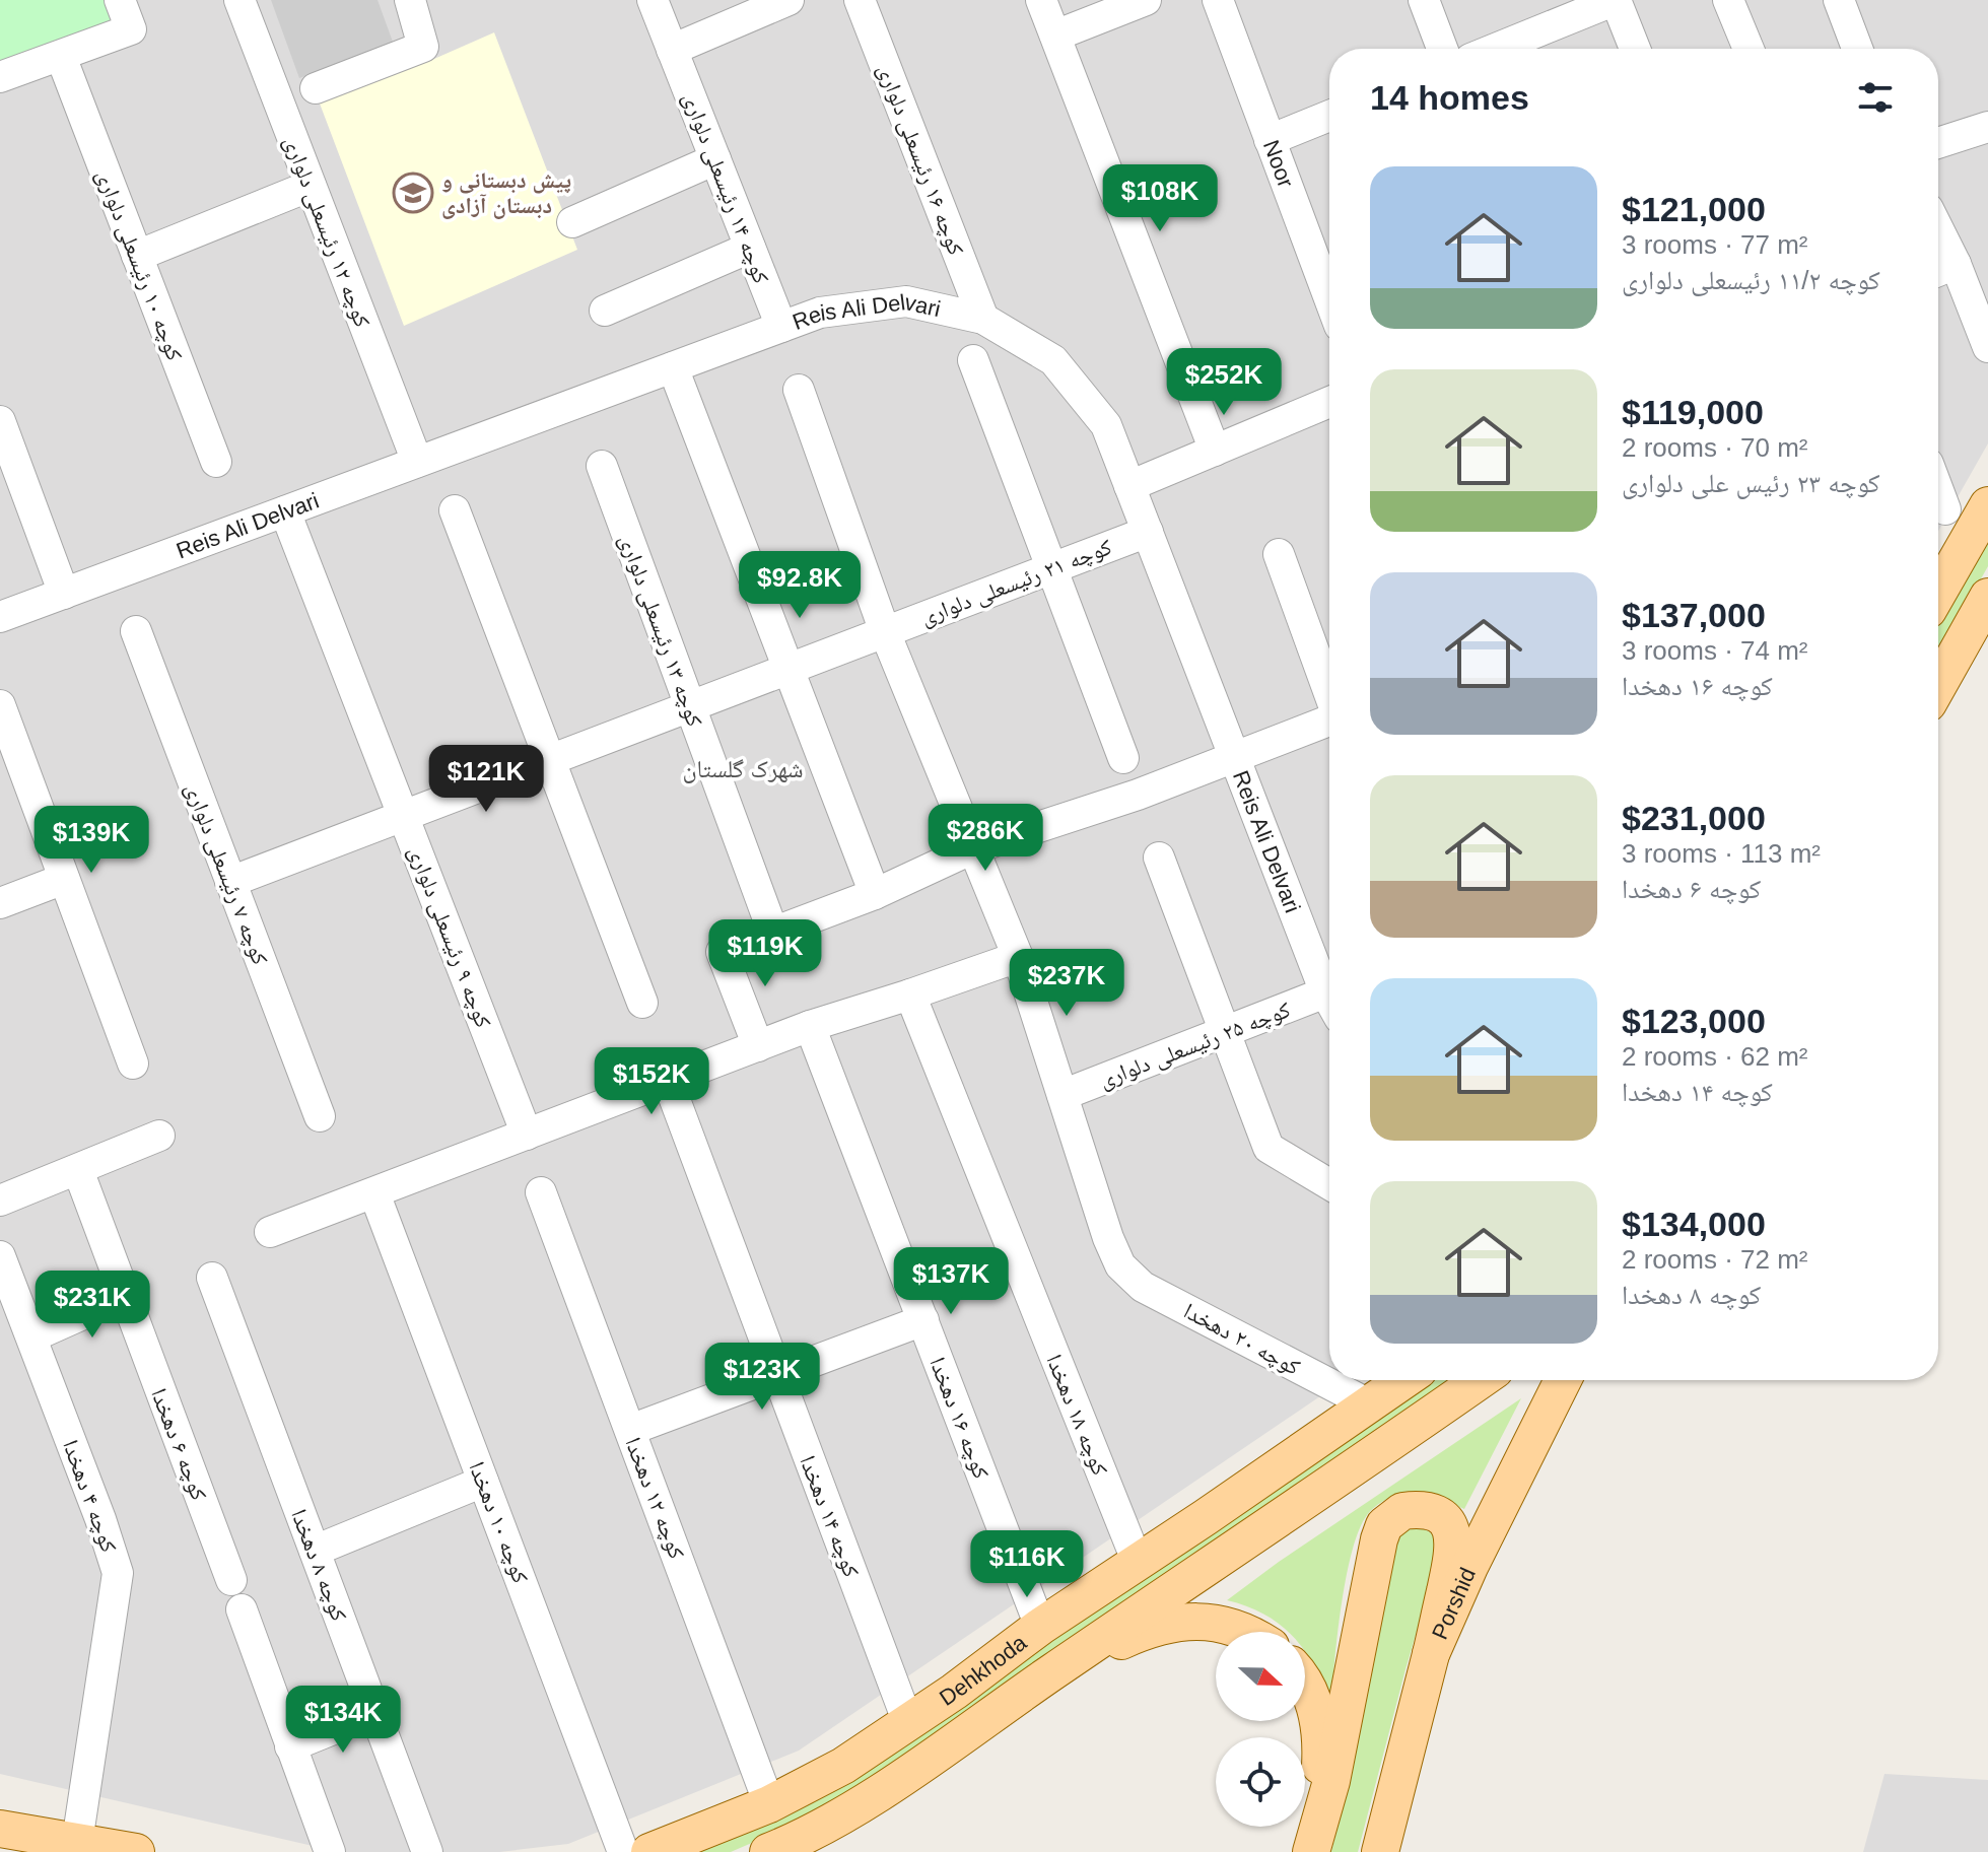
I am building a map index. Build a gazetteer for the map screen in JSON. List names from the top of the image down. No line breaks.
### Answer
{"streets":{"main road":["Porshid","Dehkhoda"],"street":["کوچه ۱۶ رئیسعلی دلواری","Noor","کوچه ۱۴ رئیسعلی دلواری","کوچه ۱۲ رئیسعلی دلواری","کوچه ۱۰ رئیسعلی دلواری","Reis Ali Delvari","کوچه ۲۱ رئیسعلی دلواری","کوچه ۱۳ رئیسعلی دلواری","کوچه ۷ رئیسعلی دلواری","کوچه ۹ رئیسعلی دلواری","کوچه ۲۵ رئیسعلی دلواری","کوچه ۲۰ دهخدا","کوچه ۱۸ دهخدا","کوچه ۱۶ دهخدا","کوچه ۶ دهخدا","کوچه ۴ دهخدا","کوچه ۱۲ دهخدا","کوچه ۱۴ دهخدا","کوچه ۱۰ دهخدا","کوچه ۸ دهخدا"]},"crossings":[["کوچه ۱۶ رئیسعلی دلواری","Reis Ali Delvari"],["کوچه ۱۴ رئیسعلی دلواری","Reis Ali Delvari"],["کوچه ۱۲ رئیسعلی دلواری","Reis Ali Delvari"],["Reis Ali Delvari","کوچه ۲۱ رئیسعلی دلواری"],["Reis Ali Delvari","کوچه ۹ رئیسعلی دلواری"],["کوچه ۲۱ رئیسعلی دلواری","کوچه ۱۳ رئیسعلی دلواری"],["کوچه ۲۱ رئیسعلی دلواری","کوچه ۷ رئیسعلی دلواری"],["کوچه ۲۱ رئیسعلی دلواری","کوچه ۹ رئیسعلی دلواری"],["کوچه ۲۵ رئیسعلی دلواری","کوچه ۲۰ دهخدا"],["کوچه ۲۰ دهخدا","Dehkhoda"],["کوچه ۱۸ دهخدا","Dehkhoda"],["کوچه ۱۶ دهخدا","Dehkhoda"],["کوچه ۱۲ دهخدا","Dehkhoda"],["کوچه ۱۴ دهخدا","Dehkhoda"]],"districts":["شهرک گلستان"],"places":{"school or university":["پیش دبستانی و دبستان آزادی"]},"north":"right","page":{"heading":"14 homes","list":[{"name":"$121,000","note":"3 rooms · 77 m² · کوچه ۱۱/۲ رئیسعلی دلواری"},{"name":"$119,000","note":"2 rooms · 70 m² · کوچه ۲۳ رئیس علی دلواری"},{"name":"$137,000","note":"3 rooms · 74 m² · کوچه ۱۶ دهخدا"},{"name":"$231,000","note":"3 rooms · 113 m² · کوچه ۶ دهخدا"},{"name":"$123,000","note":"2 rooms · 62 m² · کوچه ۱۴ دهخدا"},{"name":"$134,000","note":"2 rooms · 72 m² · کوچه ۸ دهخدا"}],"price":["$108K","$252K","$92.8K","$121K","$286K","$139K","$119K","$237K","$152K","$137K","$231K","$123K","$116K","$134K"]}}
